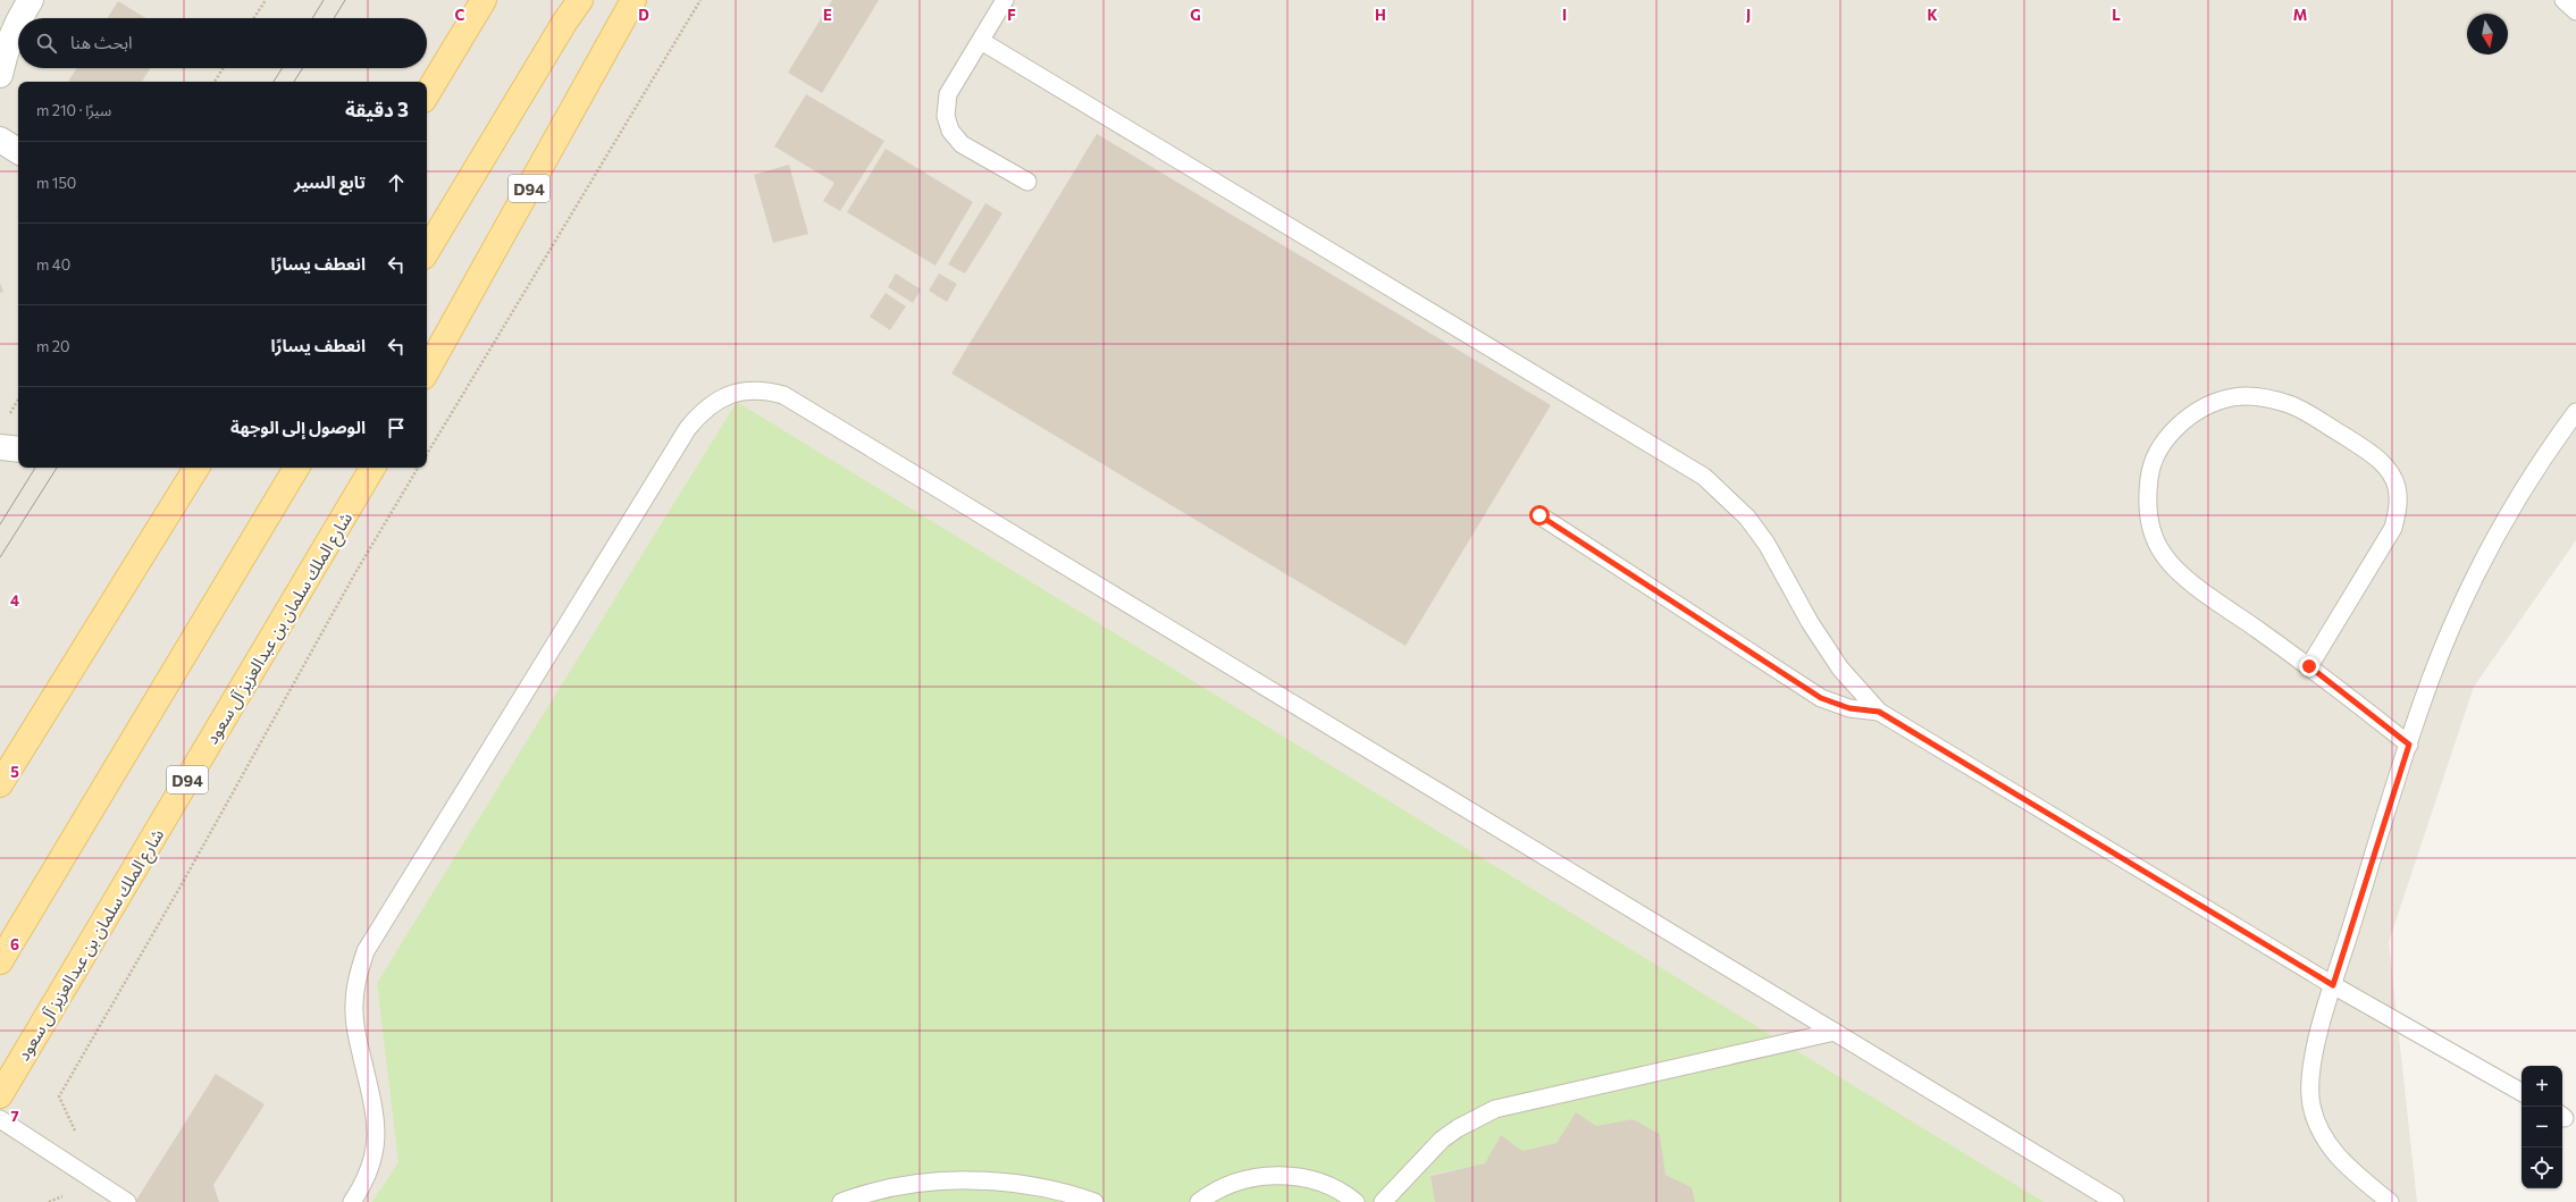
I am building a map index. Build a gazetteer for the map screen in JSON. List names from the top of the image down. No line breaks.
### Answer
{"streets":{"main road":["D94","شارع الملك سلمان بن عبدالعزيز آل سعود"]},"north":"bottom","page":{"search":"ابحث هنا","heading":["3 دقيقة","سيرًا · 210 m"],"list":[["تابع السير","150 m"],["انعطف يسارًا","40 m"],["انعطف يسارًا","20 m"],"الوصول إلى الوجهة"],"map_buttons":["+","−"]},"grid":{"columns":["C","D","E","F","G","H","I","J","K","L","M"],"rows":["4","5","6","7"]}}
